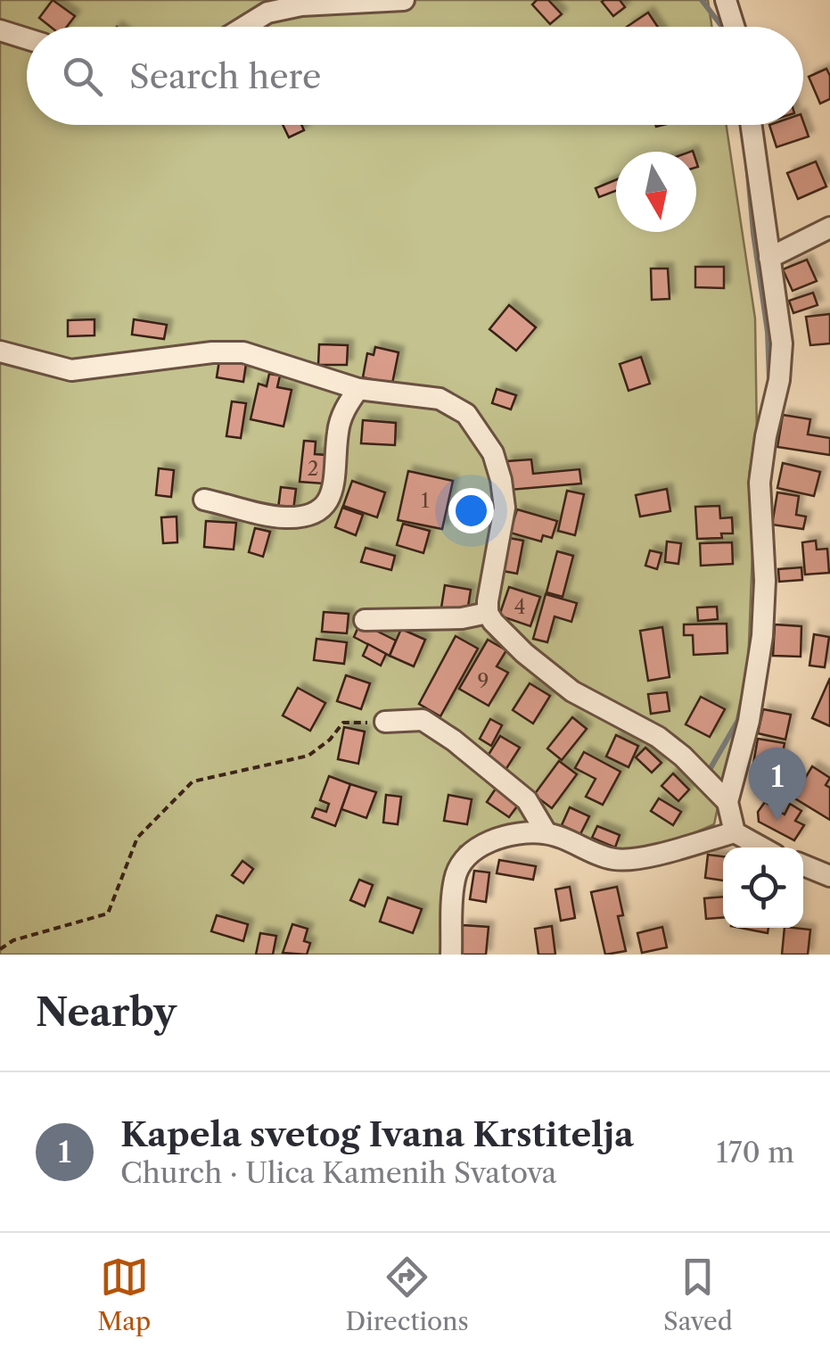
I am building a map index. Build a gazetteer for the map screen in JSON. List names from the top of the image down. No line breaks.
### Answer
{"house_numbers":["2","1","4","9"],"north":"bottom","page":{"search":"Search here","pins":"1","heading":"Nearby","list":[{"mark":"1","name":"Kapela svetog Ivana Krstitelja","note":"Church · Ulica Kamenih Svatova","value":"170 m"}],"nav":["Map","Directions","Saved"]}}
